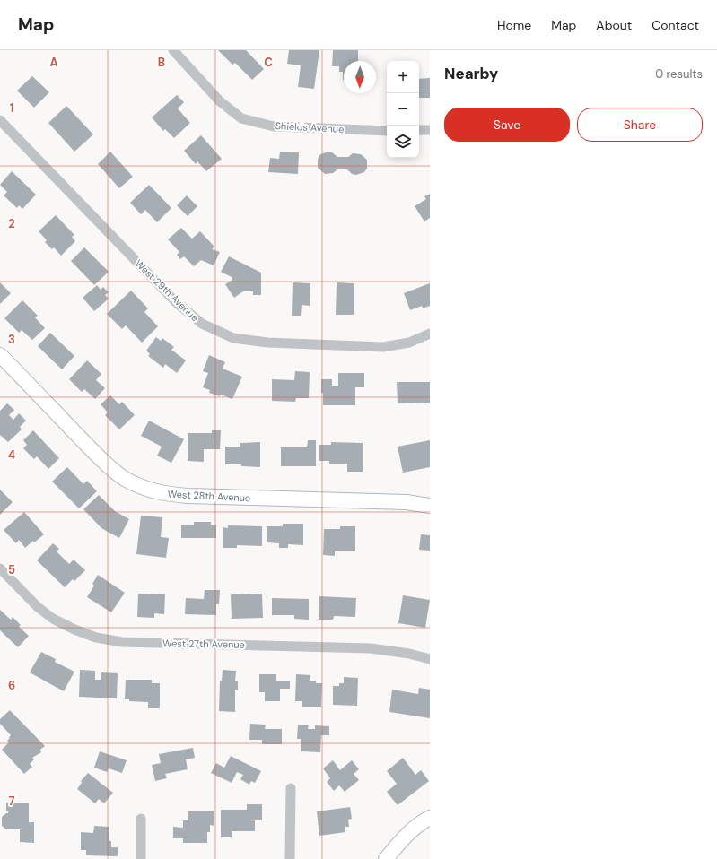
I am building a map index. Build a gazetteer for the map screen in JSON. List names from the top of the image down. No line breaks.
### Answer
{"streets":{"street":["Shields Avenue","West 29th Avenue","West 28th Avenue","West 27th Avenue"]},"north":"bottom","page":{"header":"Map","nav":["Home","Map","About","Contact"],"heading":["Nearby","0 results"],"map_buttons":["+","−"],"buttons":["Save","Share"]},"grid":{"columns":["A","B","C"],"rows":["1","2","3","4","5","6","7"]}}
